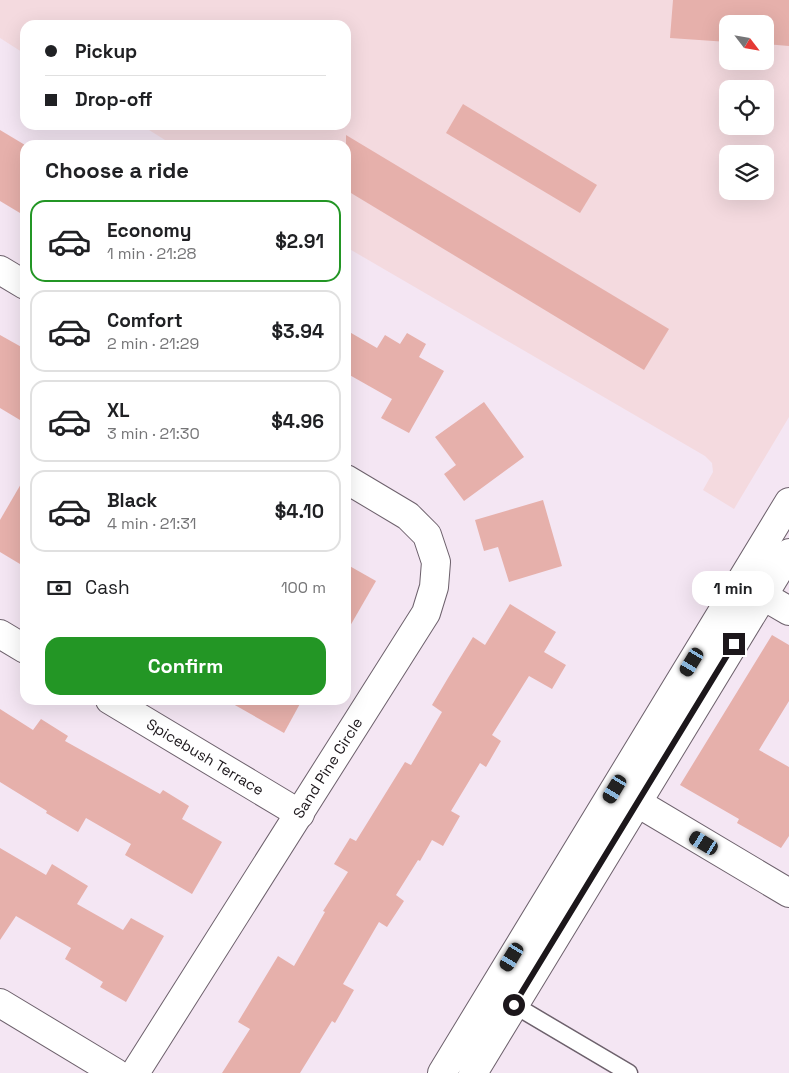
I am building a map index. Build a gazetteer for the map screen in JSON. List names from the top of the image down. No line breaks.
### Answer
{"streets":{"street":["Spicebush Terrace","Sand Pine Circle"]},"crossings":[["Spicebush Terrace","Sand Pine Circle"]],"north":"bottom right","page":{"banner":["Pickup","Drop-off"],"heading":"Choose a ride","list":[{"name":"Economy","note":"1 min · 21:28","value":"$2.91"},{"name":"Comfort","note":"2 min · 21:29","value":"$3.94"},{"name":"XL","note":"3 min · 21:30","value":"$4.96"},{"name":"Black","note":"4 min · 21:31","value":"$4.10"}],"pay":["Cash","100 m"],"bubble":"1 min","buttons":"Confirm"}}
